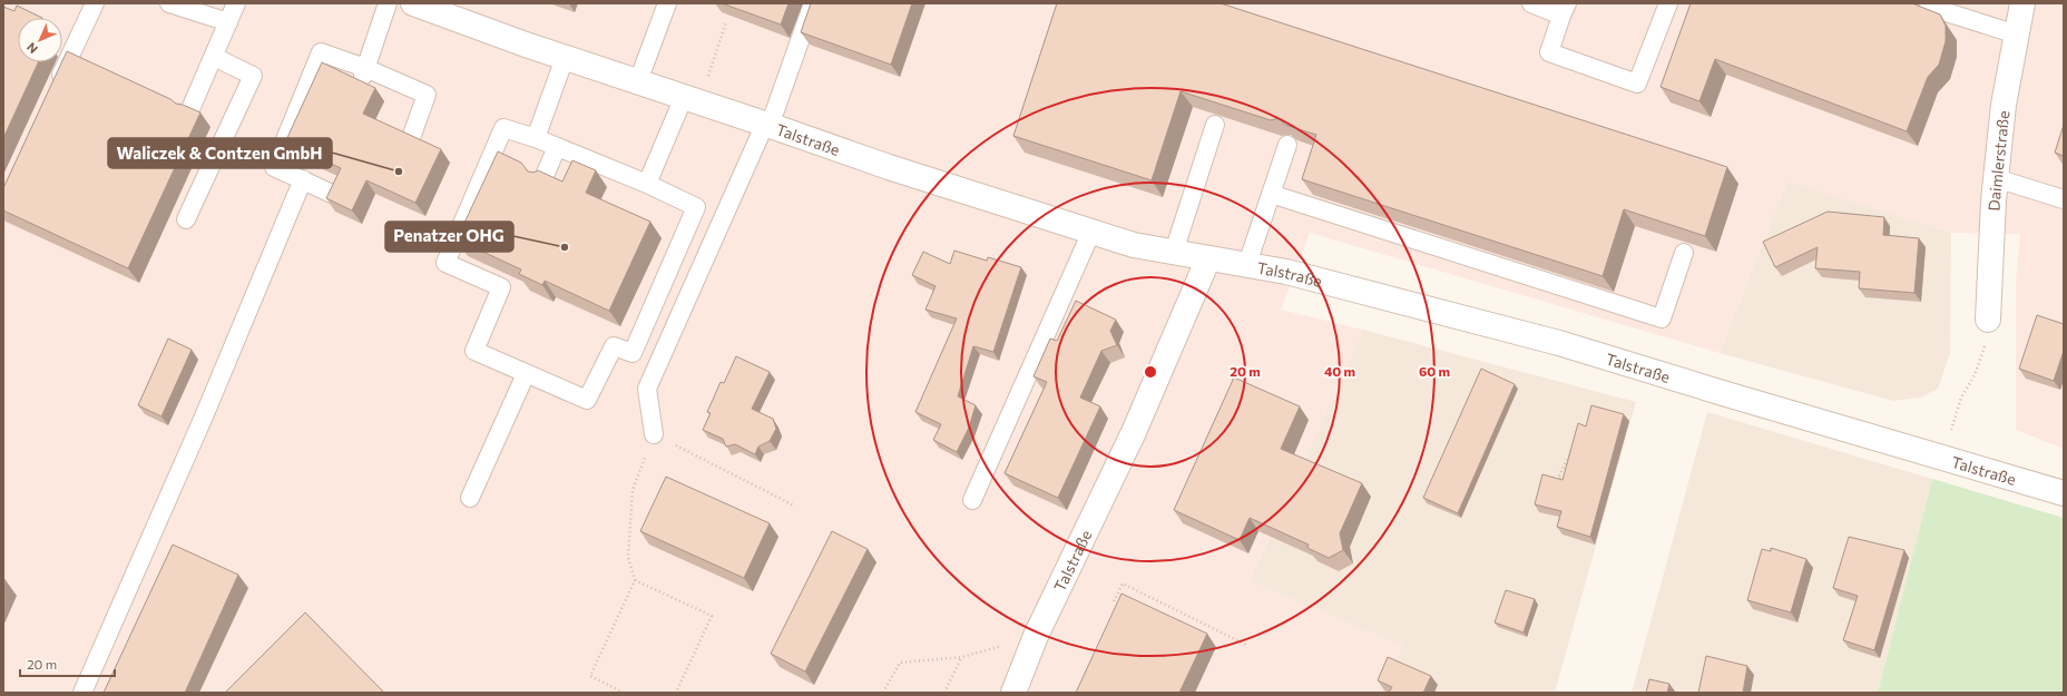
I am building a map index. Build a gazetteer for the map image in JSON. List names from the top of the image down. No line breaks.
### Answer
{"streets":{"street":["Talstraße","Daimlerstraße"]},"places":["Waliczek & Contzen GmbH","Penatzer OHG"],"scale_bar":"20 m","north":"bottom left","rings":["20 m","40 m","60 m"]}
